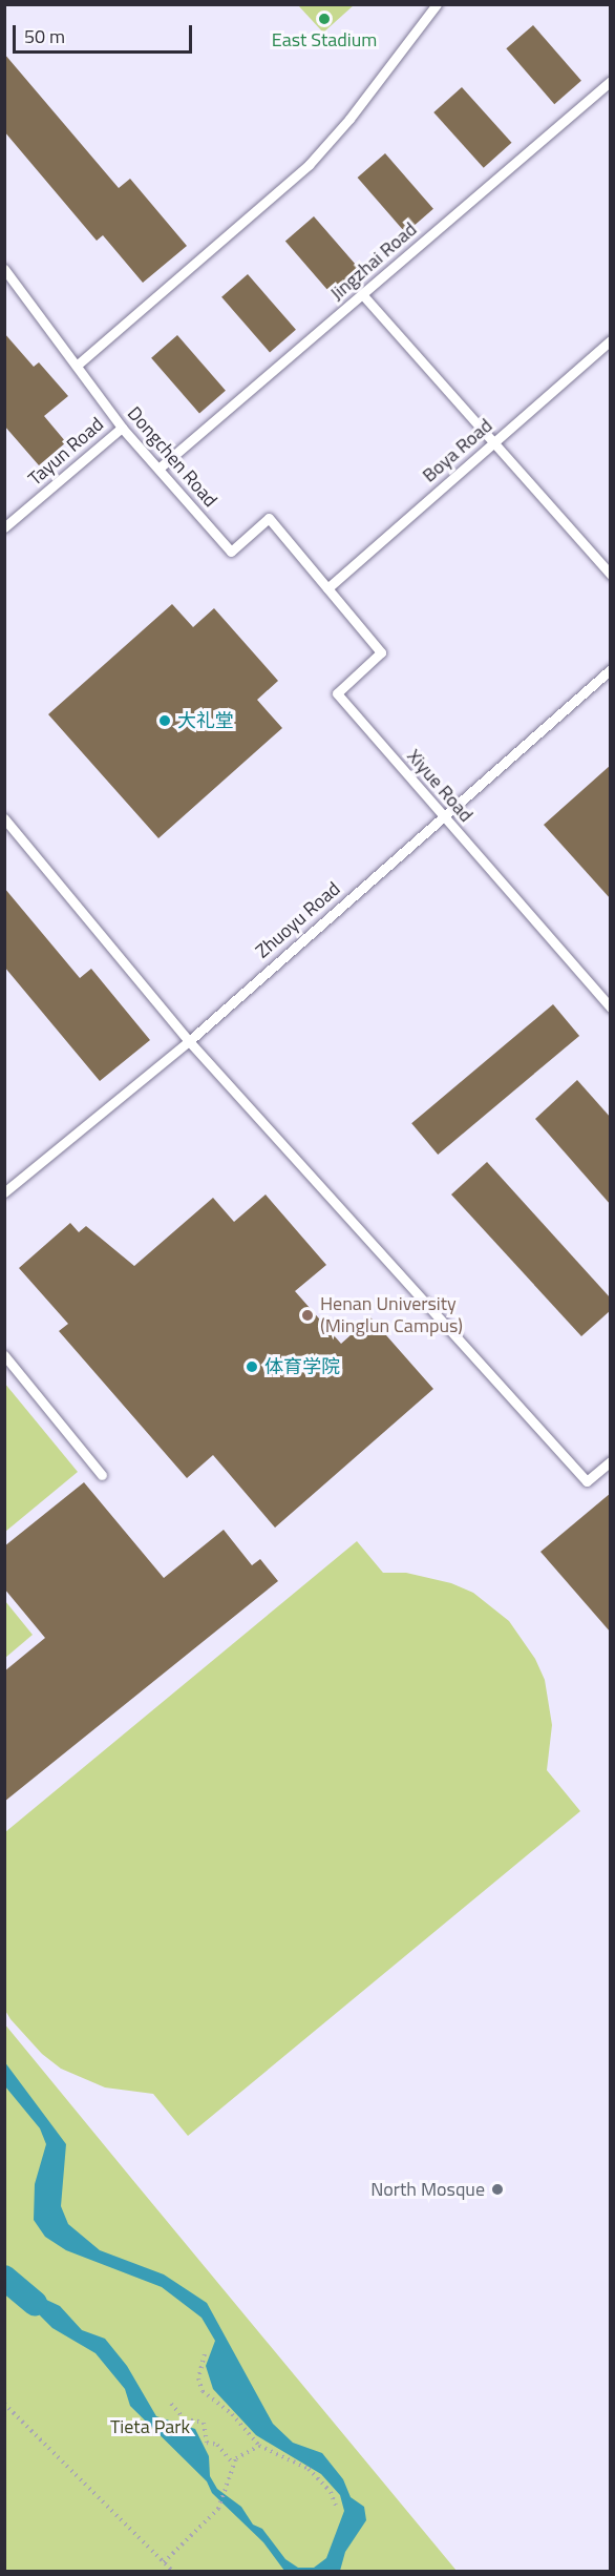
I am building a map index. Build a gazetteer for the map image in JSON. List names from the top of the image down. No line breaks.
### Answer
{"streets":{"lane":["Jingzhai Road","Boya Road","Tayun Road","Dongchen Road","Xiyue Road","Zhuoyu Road"]},"crossings":[["Jingzhai Road","Dongchen Road"],["Boya Road","Dongchen Road"],["Boya Road","Xiyue Road"],["Tayun Road","Dongchen Road"],["Dongchen Road","Xiyue Road"],["Xiyue Road","Zhuoyu Road"]],"parks":["Tieta Park"],"places":["East Stadium","大礼堂","Henan University (Minglun Campus)","体育学院","North Mosque"],"scale_bar":"50 m"}
